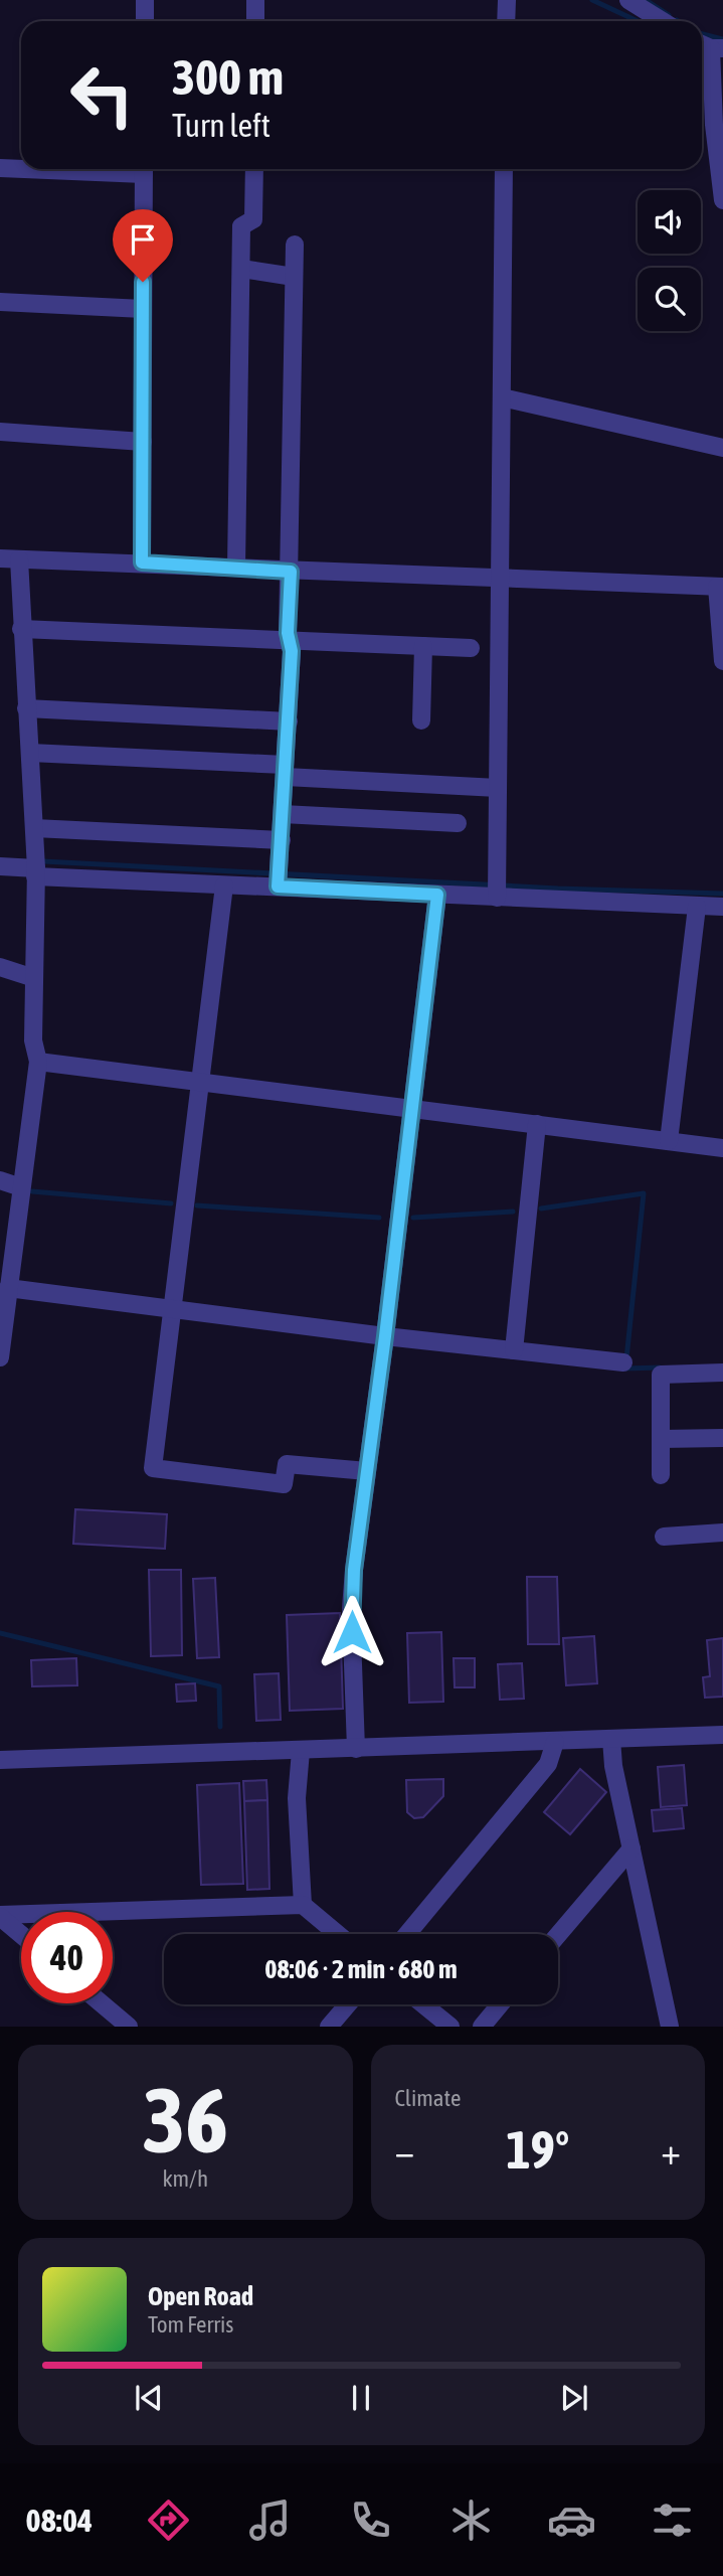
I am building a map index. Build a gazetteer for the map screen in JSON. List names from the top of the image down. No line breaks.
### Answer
{"page":{"turn":["300 m","Turn left"],"limit":"40","trip":"08:06 · 2 min · 680 m","tile":[["36","km/h"],"Climate"],"heat":["−","19°","+"],"song":["Open Road","Tom Ferris"],"tabs":"08:04"}}
